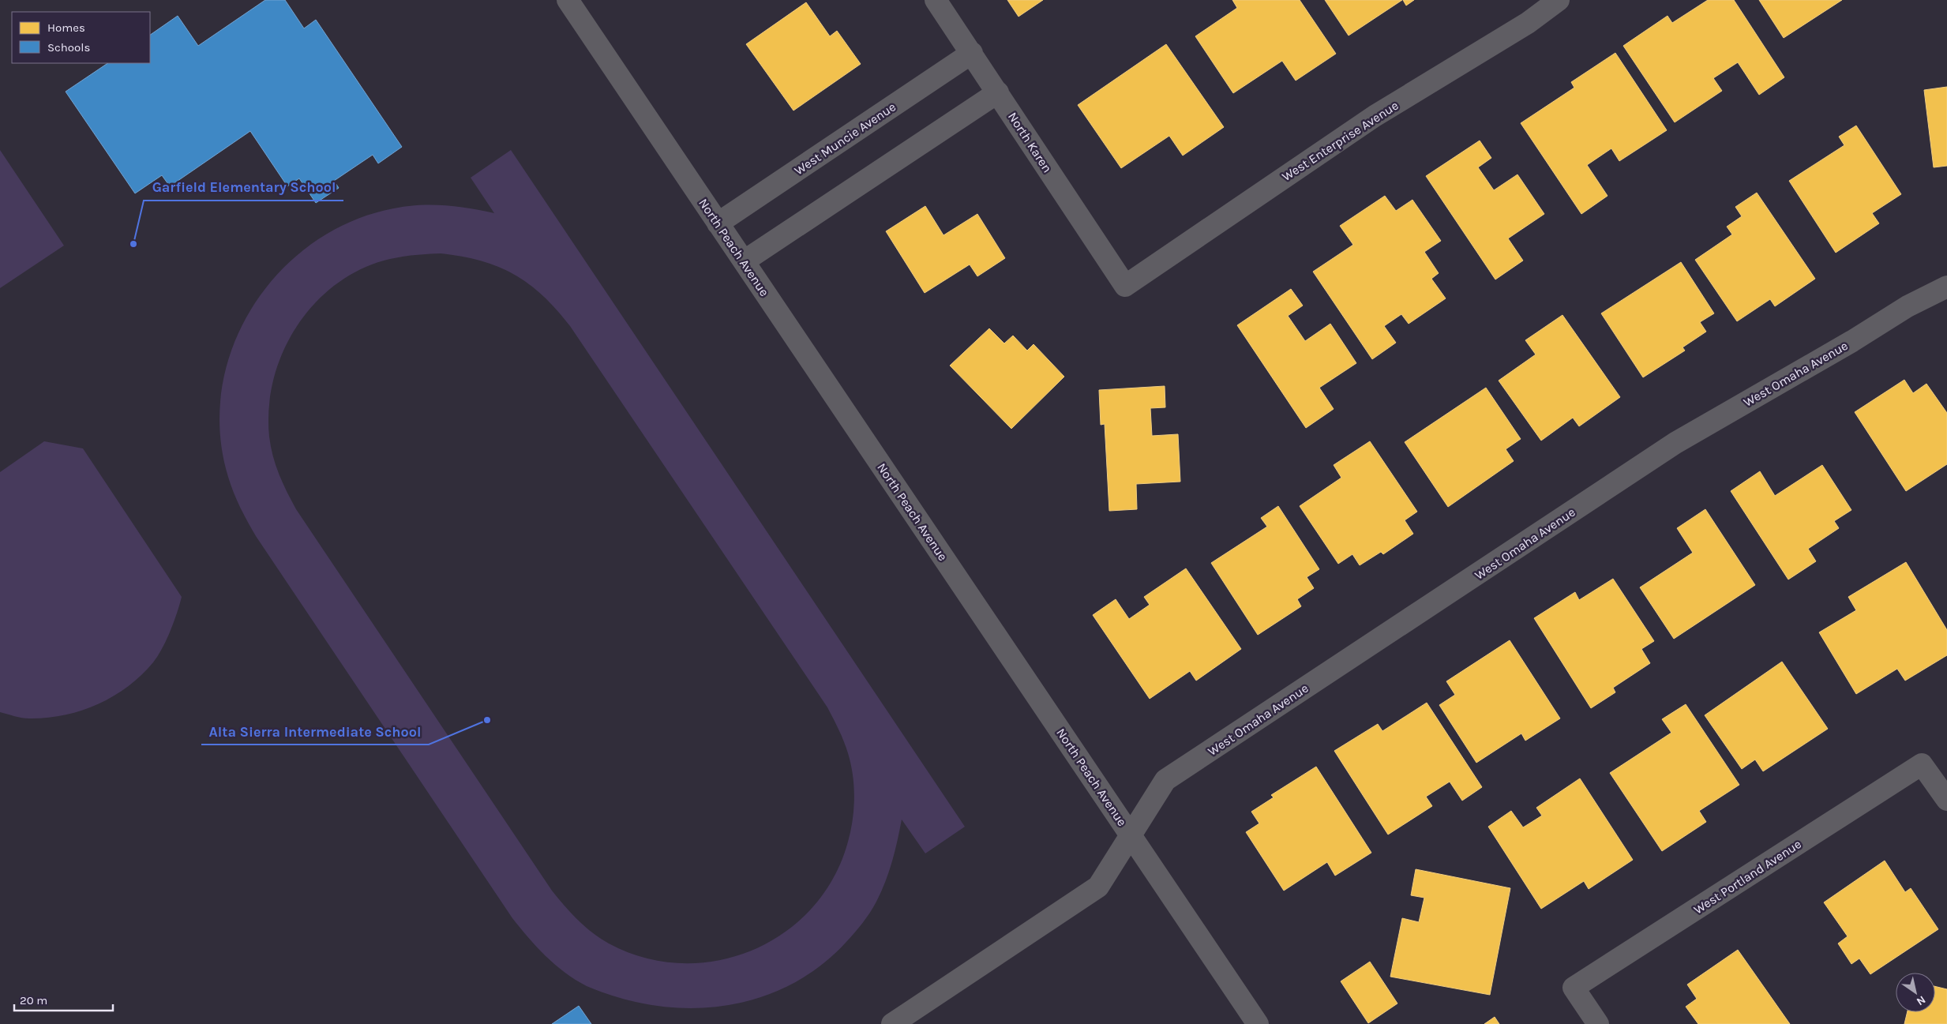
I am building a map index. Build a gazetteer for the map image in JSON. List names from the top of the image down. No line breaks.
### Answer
{"streets":{"street":["West Muncie Avenue","West Enterprise Avenue","North Karen","North Peach Avenue","West Omaha Avenue","West Portland Avenue"]},"crossings":[["West Muncie Avenue","North Karen"],["West Muncie Avenue","North Peach Avenue"],["West Enterprise Avenue","North Karen"],["North Peach Avenue","West Omaha Avenue"]],"places":["Garfield Elementary School","Alta Sierra Intermediate School"],"legend":["Homes","Schools"],"scale_bar":"20 m","north":"bottom right"}
